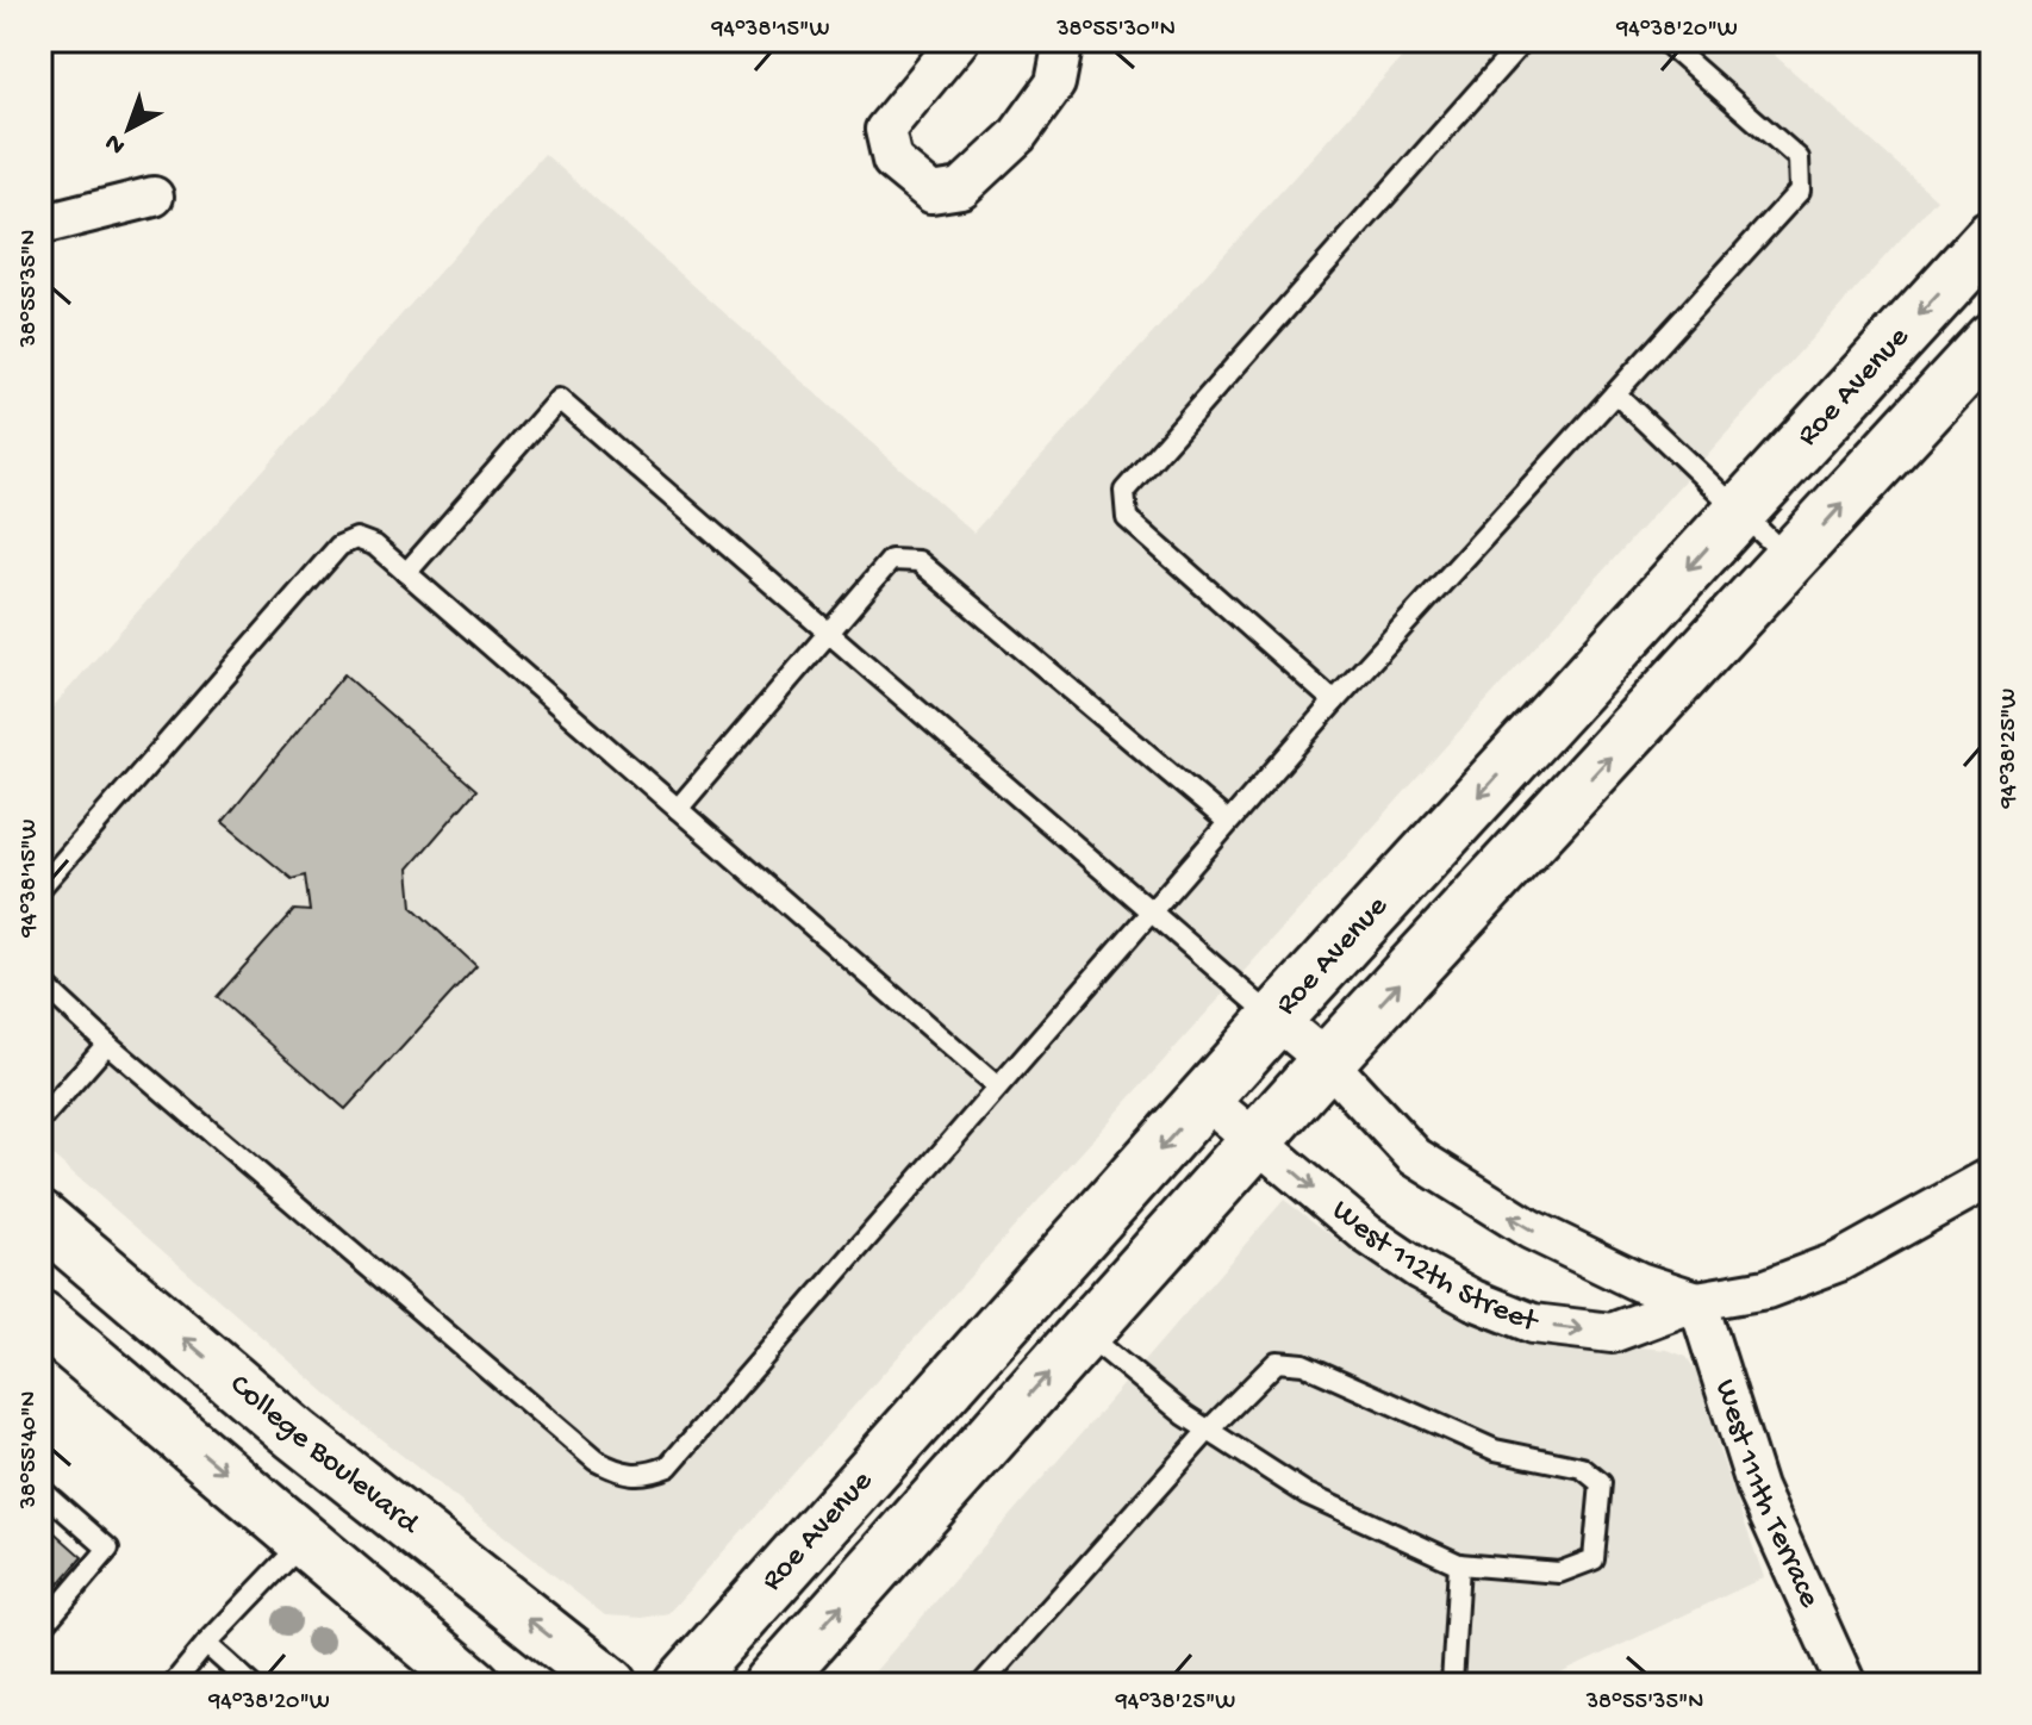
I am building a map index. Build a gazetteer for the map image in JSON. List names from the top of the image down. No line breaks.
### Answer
{"streets":{"main road":["Roe Avenue","College Boulevard"],"street":["West 112th Street","West 111th Terrace"]},"crossings":[["Roe Avenue","West 112th Street"],["West 112th Street","West 111th Terrace"]],"north":"bottom left","coordinates":["94°38'15\"W","38°55'30\"N","94°38'20\"W","38°55'35\"N","94°38'25\"W","38°55'40\"N"]}
